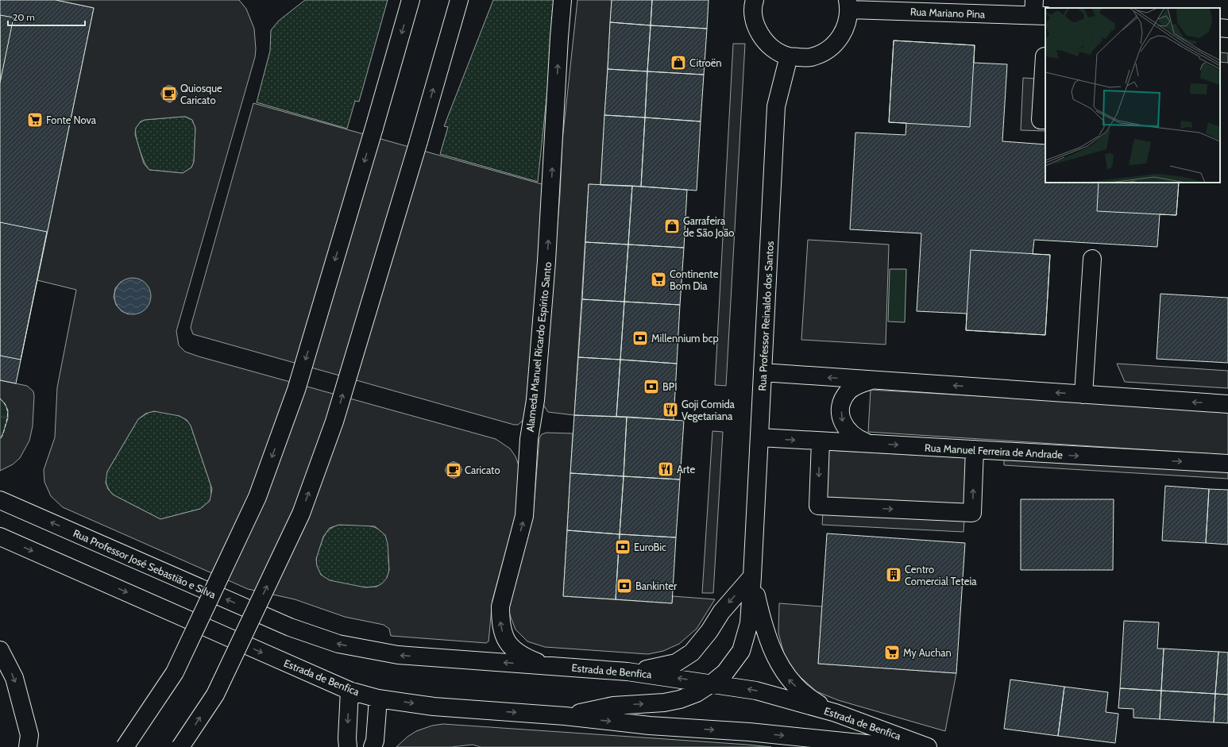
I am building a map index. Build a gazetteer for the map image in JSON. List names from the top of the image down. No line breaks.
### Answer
{"streets":{"main road":["Rua Mariano Pina","Rua Professor Reinaldo dos Santos","Alameda Manuel Ricardo Espírito Santo","Rua Manuel Ferreira de Andrade","Rua Professor José Sebastião e Silva","Estrada de Benfica"]},"crossings":[["Rua Professor Reinaldo dos Santos","Rua Manuel Ferreira de Andrade"],["Rua Professor Reinaldo dos Santos","Estrada de Benfica"],["Alameda Manuel Ricardo Espírito Santo","Estrada de Benfica"],["Rua Professor José Sebastião e Silva","Estrada de Benfica"]],"one_way":["Rua Professor José Sebastião e Silva"],"places":{"shop":["Citroën","Garrafeira de São João"],"cafe":["Quiosque Caricato","Caricato"],"supermarket":["Fonte Nova","Continente Bom Dia","My Auchan"],"bank":["Millennium bcp","BPI","EuroBic","Bankinter"],"restaurant":["Goji Comida Vegetariana","Arte"],"building":["Centro Comercial Teteia"]},"scale_bar":"20 m"}
